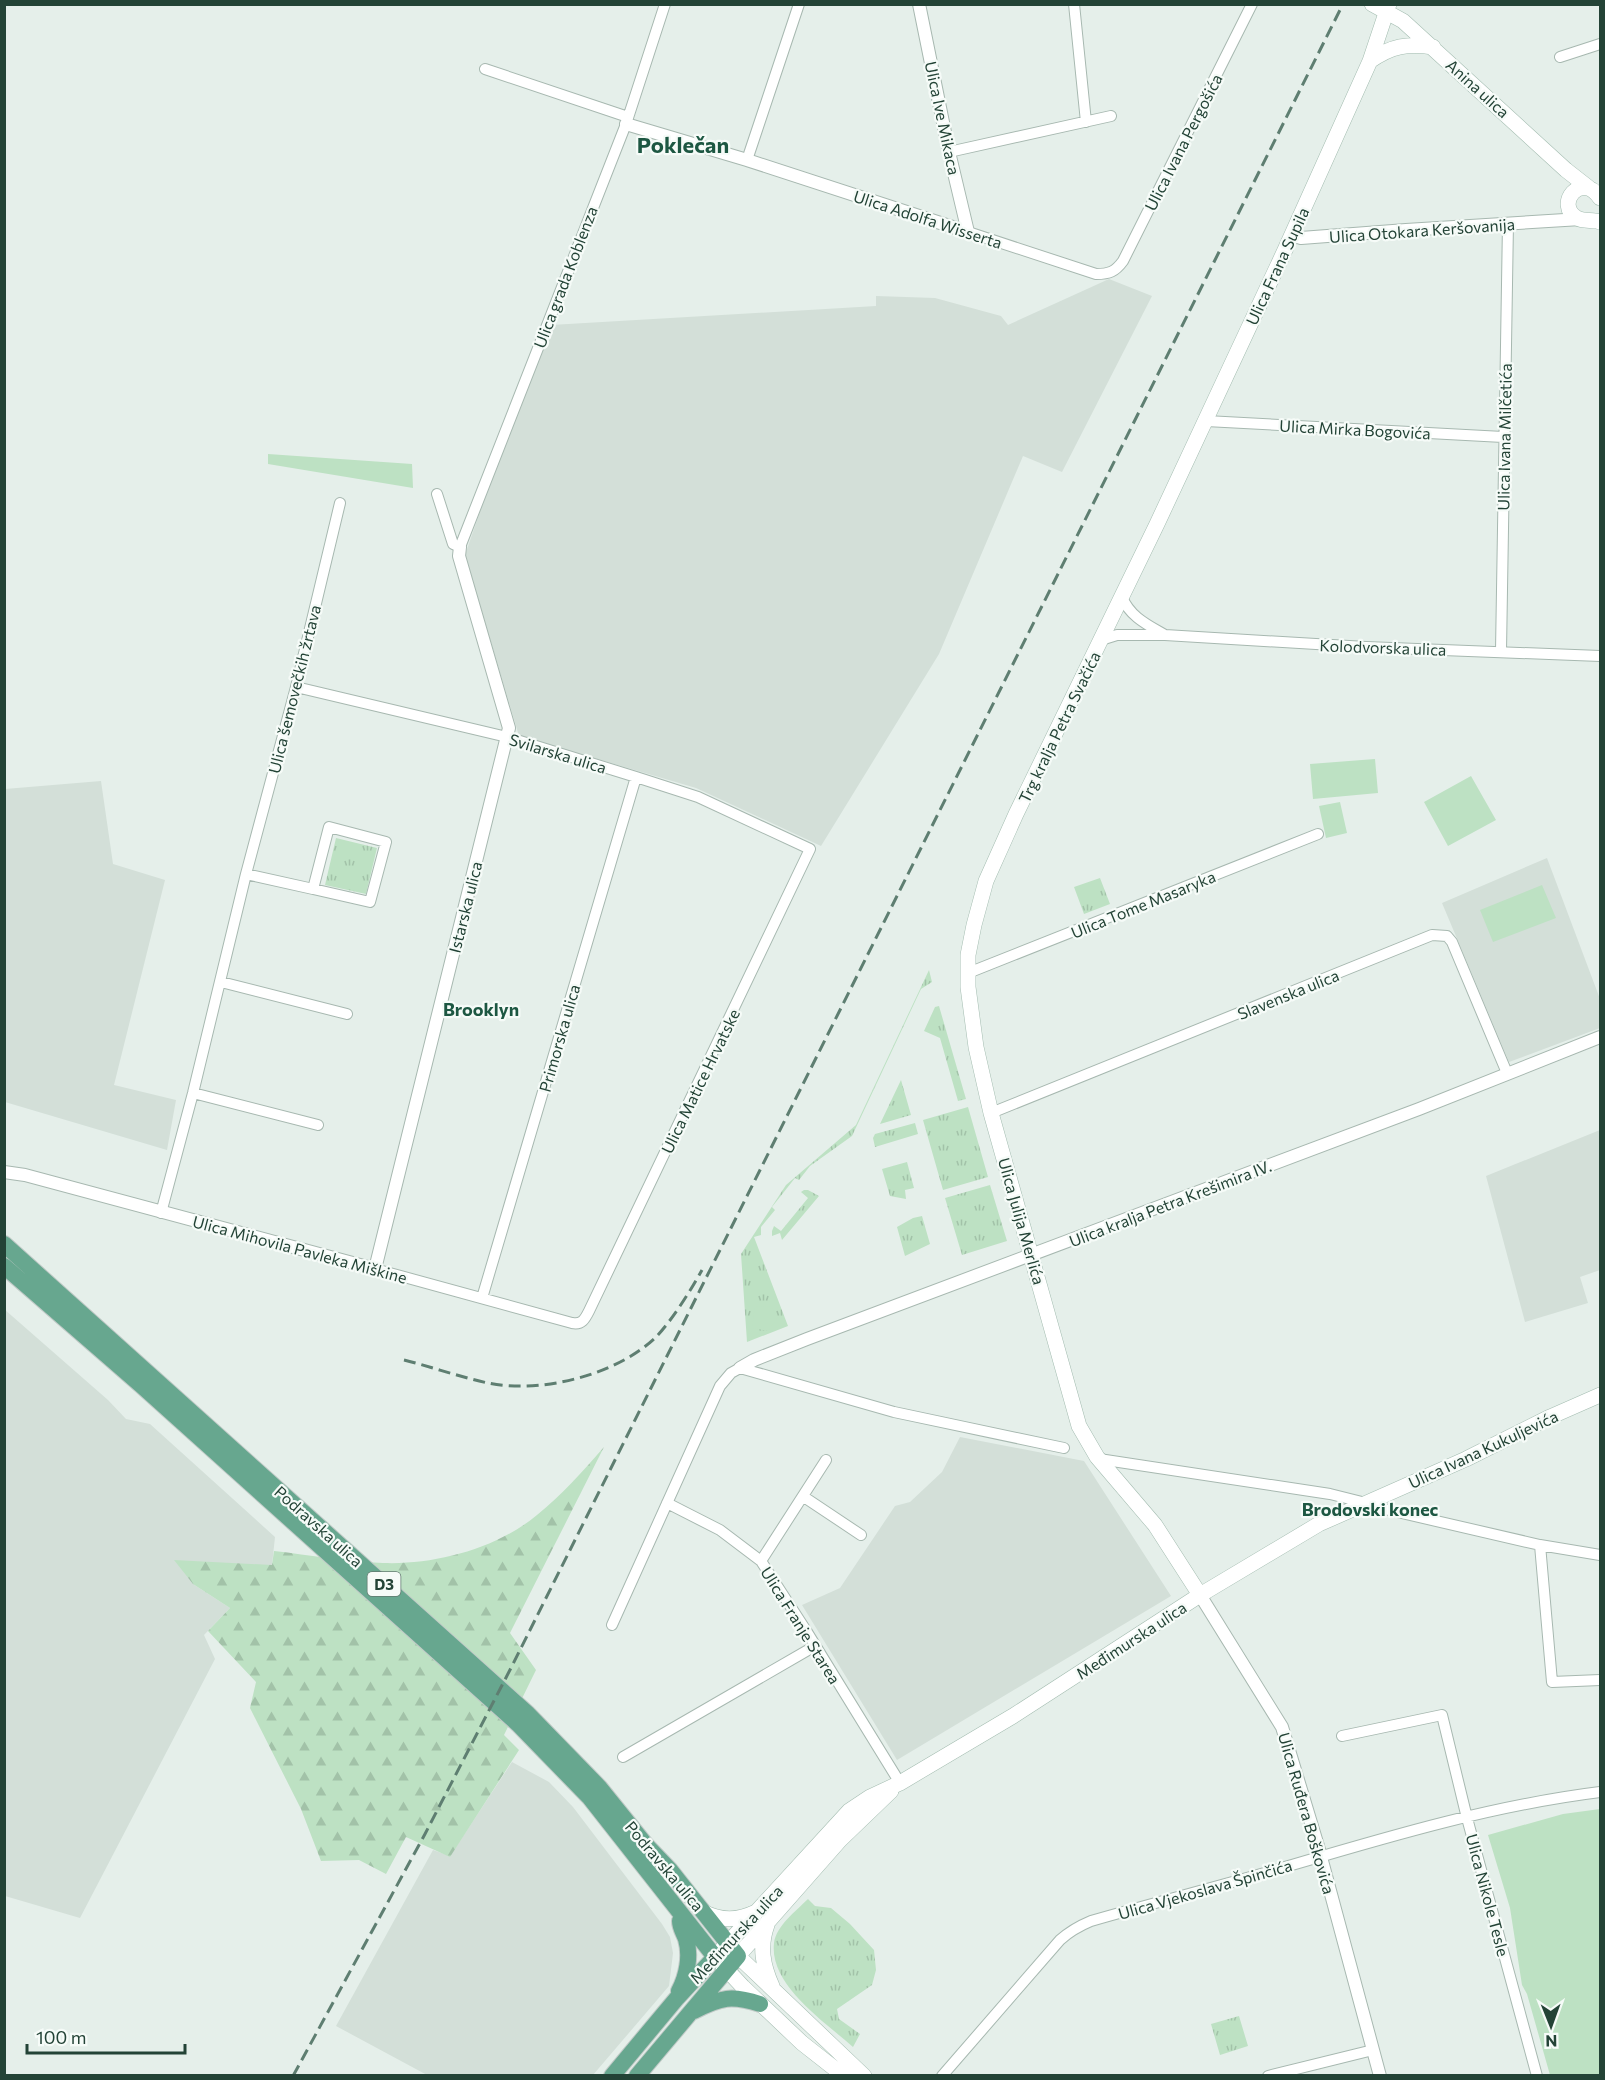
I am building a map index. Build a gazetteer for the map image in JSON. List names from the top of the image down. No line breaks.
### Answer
{"streets":{"main road":["Anina ulica","Ulica Frana Supila","Trg kralja Petra Svačića","Ulica Julija Merlića","Ulica Ivana Kukuljevića","Podravska ulica","D3","Međimurska ulica"],"street":["Ulica Ive Mikaca","Ulica Ivana Pergošića","Ulica Adolfa Wisserta","Ulica Otokara Keršovanija","Ulica grada Koblenza","Ulica Mirka Bogovića","Ulica Ivana Milčetića","Kolodvorska ulica","Ulica šemovečkih žrtava","Svilarska ulica","Ulica Tome Masaryka","Istarska ulica","Slavenska ulica","Primorska ulica","Ulica Matice Hrvatske","Ulica kralja Petra Krešimira IV.","Ulica Mihovila Pavleka Miškine","Ulica Franje Starea","Ulica Ruđera Boškovića","Ulica Vjekoslava Špinčića","Ulica Nikole Tesle"]},"crossings":[["Anina ulica","Ulica Frana Supila"],["Ulica Ive Mikaca","Ulica Adolfa Wisserta"],["Ulica Ivana Pergošića","Ulica Adolfa Wisserta"],["Ulica Adolfa Wisserta","Ulica grada Koblenza"],["Ulica Otokara Keršovanija","Ulica Frana Supila"],["Ulica Otokara Keršovanija","Ulica Ivana Milčetića"],["Ulica Frana Supila","Ulica Mirka Bogovića"],["Ulica Frana Supila","Trg kralja Petra Svačića"],["Ulica grada Koblenza","Istarska ulica"],["Ulica Mirka Bogovića","Ulica Ivana Milčetića"],["Ulica Ivana Milčetića","Kolodvorska ulica"],["Kolodvorska ulica","Trg kralja Petra Svačića"],["Ulica šemovečkih žrtava","Svilarska ulica"],["Ulica šemovečkih žrtava","Ulica Mihovila Pavleka Miškine"],["Trg kralja Petra Svačića","Ulica Julija Merlića"],["Svilarska ulica","Istarska ulica"],["Svilarska ulica","Primorska ulica"],["Svilarska ulica","Ulica Matice Hrvatske"],["Ulica Tome Masaryka","Ulica Julija Merlića"],["Istarska ulica","Ulica Mihovila Pavleka Miškine"],["Slavenska ulica","Ulica kralja Petra Krešimira IV."],["Slavenska ulica","Ulica Julija Merlića"],["Primorska ulica","Ulica Mihovila Pavleka Miškine"],["Ulica Matice Hrvatske","Ulica Mihovila Pavleka Miškine"],["Ulica kralja Petra Krešimira IV.","Ulica Julija Merlića"],["Ulica Julija Merlića","Međimurska ulica"],["Ulica Julija Merlića","Ulica Ruđera Boškovića"],["Ulica Ivana Kukuljevića","Međimurska ulica"],["Podravska ulica","D3"],["Podravska ulica","Međimurska ulica"],["D3","Međimurska ulica"],["Ulica Franje Starea","Međimurska ulica"],["Međimurska ulica","Ulica Ruđera Boškovića"],["Ulica Ruđera Boškovića","Ulica Vjekoslava Špinčića"],["Ulica Vjekoslava Špinčića","Ulica Nikole Tesle"]],"districts":["Poklečan","Brooklyn","Brodovski konec"],"scale_bar":"100 m","north":"bottom"}
